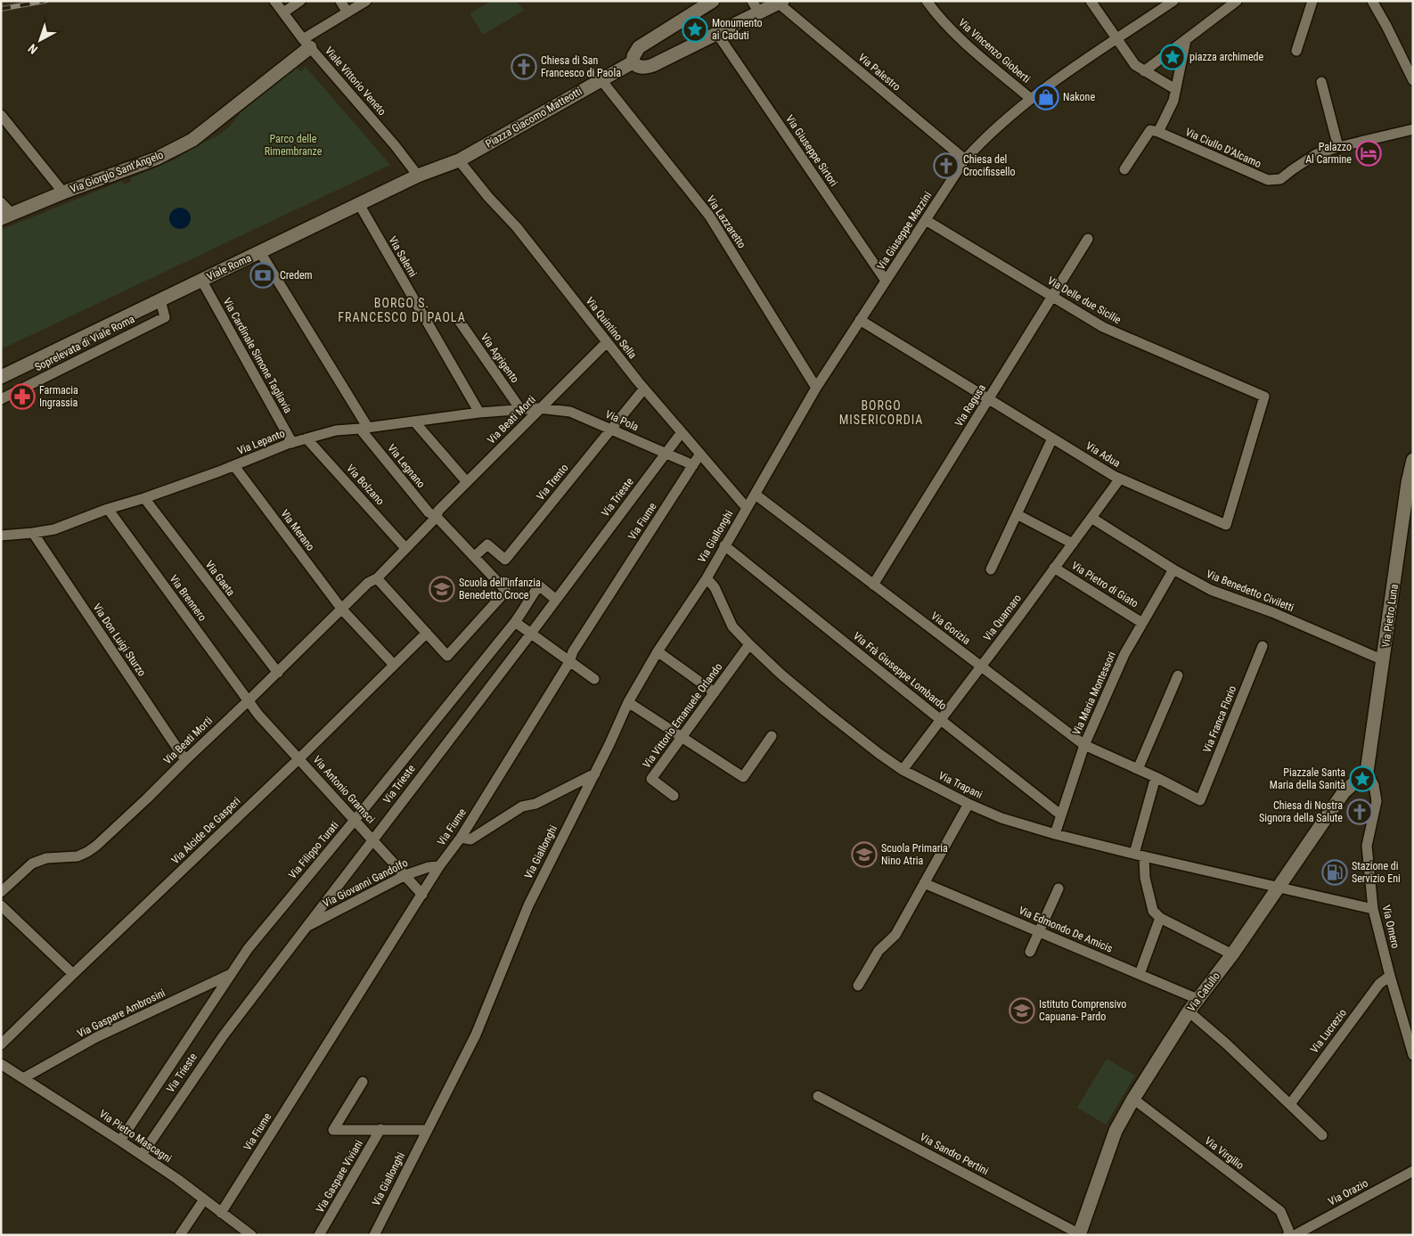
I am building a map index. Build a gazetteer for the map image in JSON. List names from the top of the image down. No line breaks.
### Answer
{"streets":{"street":["Via Vincenzo Gioberti","Via Palestro","Viale Vittorio Veneto","Piazza Giacomo Matteotti","Via Ciullo D'Alcamo","Via Giuseppe Sirtori","Via Giorgio Sant'Angelo","Via Lazzaretto","Via Giuseppe Mazzini","Via Salemi","Viale Roma","Via Delle due Sicilie","Via Quintino Sella","Soprelevata di Viale Roma","Via Cardinale Simone Tagliavia","Via Agrigento","Via Ragusa","Via Beati Morti","Via Pola","Via Lepanto","Via Adua","Via Legnano","Via Trento","Via Bolzano","Via Trieste","Via Fiume","Via Merano","Via Giallonghi","Via Gaeta","Via Pietro di Giato","Via Benedetto Civiletti","Via Brennero","Via Pietro Luna","Via Quarnaro","Via Gorizia","Via Don Luigi Sturzo","Via Frà Giuseppe Lombardo","Via Maria Montessori","Via Vittorio Emanuele Orlando","Via Franca Florio","Via Trapani","Via Antonio Gramsci","Via Alcide De Gasperi","Via Filippo Turati","Via Giovanni Gandolfo","Via Omero","Via Edmondo De Amicis","Via Catullo","Via Gaspare Ambrosini","Via Lucrezio","Via Pietro Mascagni","Via Virgilio","Via Sandro Pertini","Via Gaspare Viviani","Via Orazio"]},"crossings":[["Via Vincenzo Gioberti","Via Giuseppe Mazzini"],["Via Palestro","Via Giuseppe Mazzini"],["Viale Vittorio Veneto","Via Giorgio Sant'Angelo"],["Viale Vittorio Veneto","Viale Roma"],["Piazza Giacomo Matteotti","Via Lazzaretto"],["Piazza Giacomo Matteotti","Viale Roma"],["Piazza Giacomo Matteotti","Via Quintino Sella"],["Via Giuseppe Sirtori","Via Giuseppe Mazzini"],["Via Lazzaretto","Via Giuseppe Mazzini"],["Via Giuseppe Mazzini","Via Delle due Sicilie"],["Via Giuseppe Mazzini","Via Adua"],["Via Giuseppe Mazzini","Via Giallonghi"],["Via Giuseppe Mazzini","Via Gorizia"],["Via Salemi","Viale Roma"],["Via Salemi","Via Lepanto"],["Viale Roma","Via Quintino Sella"],["Viale Roma","Soprelevata di Viale Roma"],["Viale Roma","Via Cardinale Simone Tagliavia"],["Viale Roma","Via Legnano"],["Via Delle due Sicilie","Via Ragusa"],["Via Delle due Sicilie","Via Adua"],["Via Quintino Sella","Via Beati Morti"],["Via Quintino Sella","Via Trento"],["Via Quintino Sella","Via Trieste"],["Via Quintino Sella","Via Fiume"],["Via Quintino Sella","Via Giallonghi"],["Via Cardinale Simone Tagliavia","Via Lepanto"],["Via Agrigento","Via Lepanto"],["Via Ragusa","Via Adua"],["Via Ragusa","Via Gorizia"],["Via Beati Morti","Via Pola"],["Via Beati Morti","Via Lepanto"],["Via Beati Morti","Via Legnano"],["Via Beati Morti","Via Bolzano"],["Via Beati Morti","Via Merano"],["Via Beati Morti","Via Gaeta"],["Via Beati Morti","Via Brennero"],["Via Beati Morti","Via Don Luigi Sturzo"],["Via Beati Morti","Via Antonio Gramsci"],["Via Pola","Via Lepanto"],["Via Pola","Via Trento"],["Via Pola","Via Trieste"],["Via Pola","Via Fiume"],["Via Lepanto","Via Legnano"],["Via Lepanto","Via Bolzano"],["Via Lepanto","Via Merano"],["Via Lepanto","Via Gaeta"],["Via Lepanto","Via Brennero"],["Via Lepanto","Via Don Luigi Sturzo"],["Via Adua","Via Quarnaro"],["Via Legnano","Via Trento"],["Via Legnano","Via Alcide De Gasperi"],["Via Trieste","Via Antonio Gramsci"],["Via Trieste","Via Filippo Turati"],["Via Trieste","Via Giovanni Gandolfo"],["Via Trieste","Via Pietro Mascagni"],["Via Fiume","Via Antonio Gramsci"],["Via Fiume","Via Giovanni Gandolfo"],["Via Fiume","Via Pietro Mascagni"],["Via Merano","Via Alcide De Gasperi"],["Via Giallonghi","Via Gorizia"],["Via Giallonghi","Via Frà Giuseppe Lombardo"],["Via Giallonghi","Via Trapani"],["Via Giallonghi","Via Gaspare Viviani"],["Via Pietro di Giato","Via Quarnaro"],["Via Pietro di Giato","Via Maria Montessori"],["Via Benedetto Civiletti","Via Pietro Luna"],["Via Benedetto Civiletti","Via Quarnaro"],["Via Benedetto Civiletti","Via Maria Montessori"],["Via Brennero","Via Antonio Gramsci"],["Via Pietro Luna","Via Omero"],["Via Pietro Luna","Via Catullo"],["Via Quarnaro","Via Gorizia"],["Via Quarnaro","Via Frà Giuseppe Lombardo"],["Via Quarnaro","Via Trapani"],["Via Gorizia","Via Maria Montessori"],["Via Gorizia","Via Franca Florio"],["Via Frà Giuseppe Lombardo","Via Maria Montessori"],["Via Maria Montessori","Via Trapani"],["Via Vittorio Emanuele Orlando","Via Trapani"],["Via Trapani","Via Catullo"],["Via Antonio Gramsci","Via Alcide De Gasperi"],["Via Antonio Gramsci","Via Filippo Turati"],["Via Antonio Gramsci","Via Giovanni Gandolfo"],["Via Filippo Turati","Via Gaspare Ambrosini"],["Via Filippo Turati","Via Pietro Mascagni"],["Via Omero","Via Catullo"],["Via Omero","Via Lucrezio"],["Via Edmondo De Amicis","Via Catullo"],["Via Catullo","Via Virgilio"],["Via Catullo","Via Sandro Pertini"],["Via Gaspare Ambrosini","Via Pietro Mascagni"]],"districts":["BORGO S. FRANCESCO DI PAOLA","BORGO MISERICORDIA"],"parks":["Parco delle Rimembranze"],"places":{"place":["Monumento ai Caduti","piazza archimede","Piazzale Santa Maria della Sanità"],"church":["Chiesa di San Francesco di Paola","Chiesa del Crocifissello","Chiesa di Nostra Signora della Salute"],"shop":["Nakone"],"hotel":["Palazzo Al Carmine"],"bank":["Credem"],"pharmacy":["Farmacia Ingrassia"],"school or university":["Scuola dell'infanzia Benedetto Croce","Scuola Primaria Nino Atria","Istituto Comprensivo Capuana- Pardo"],"fuel station":["Stazione di Servizio Eni"]},"north":"bottom left"}
